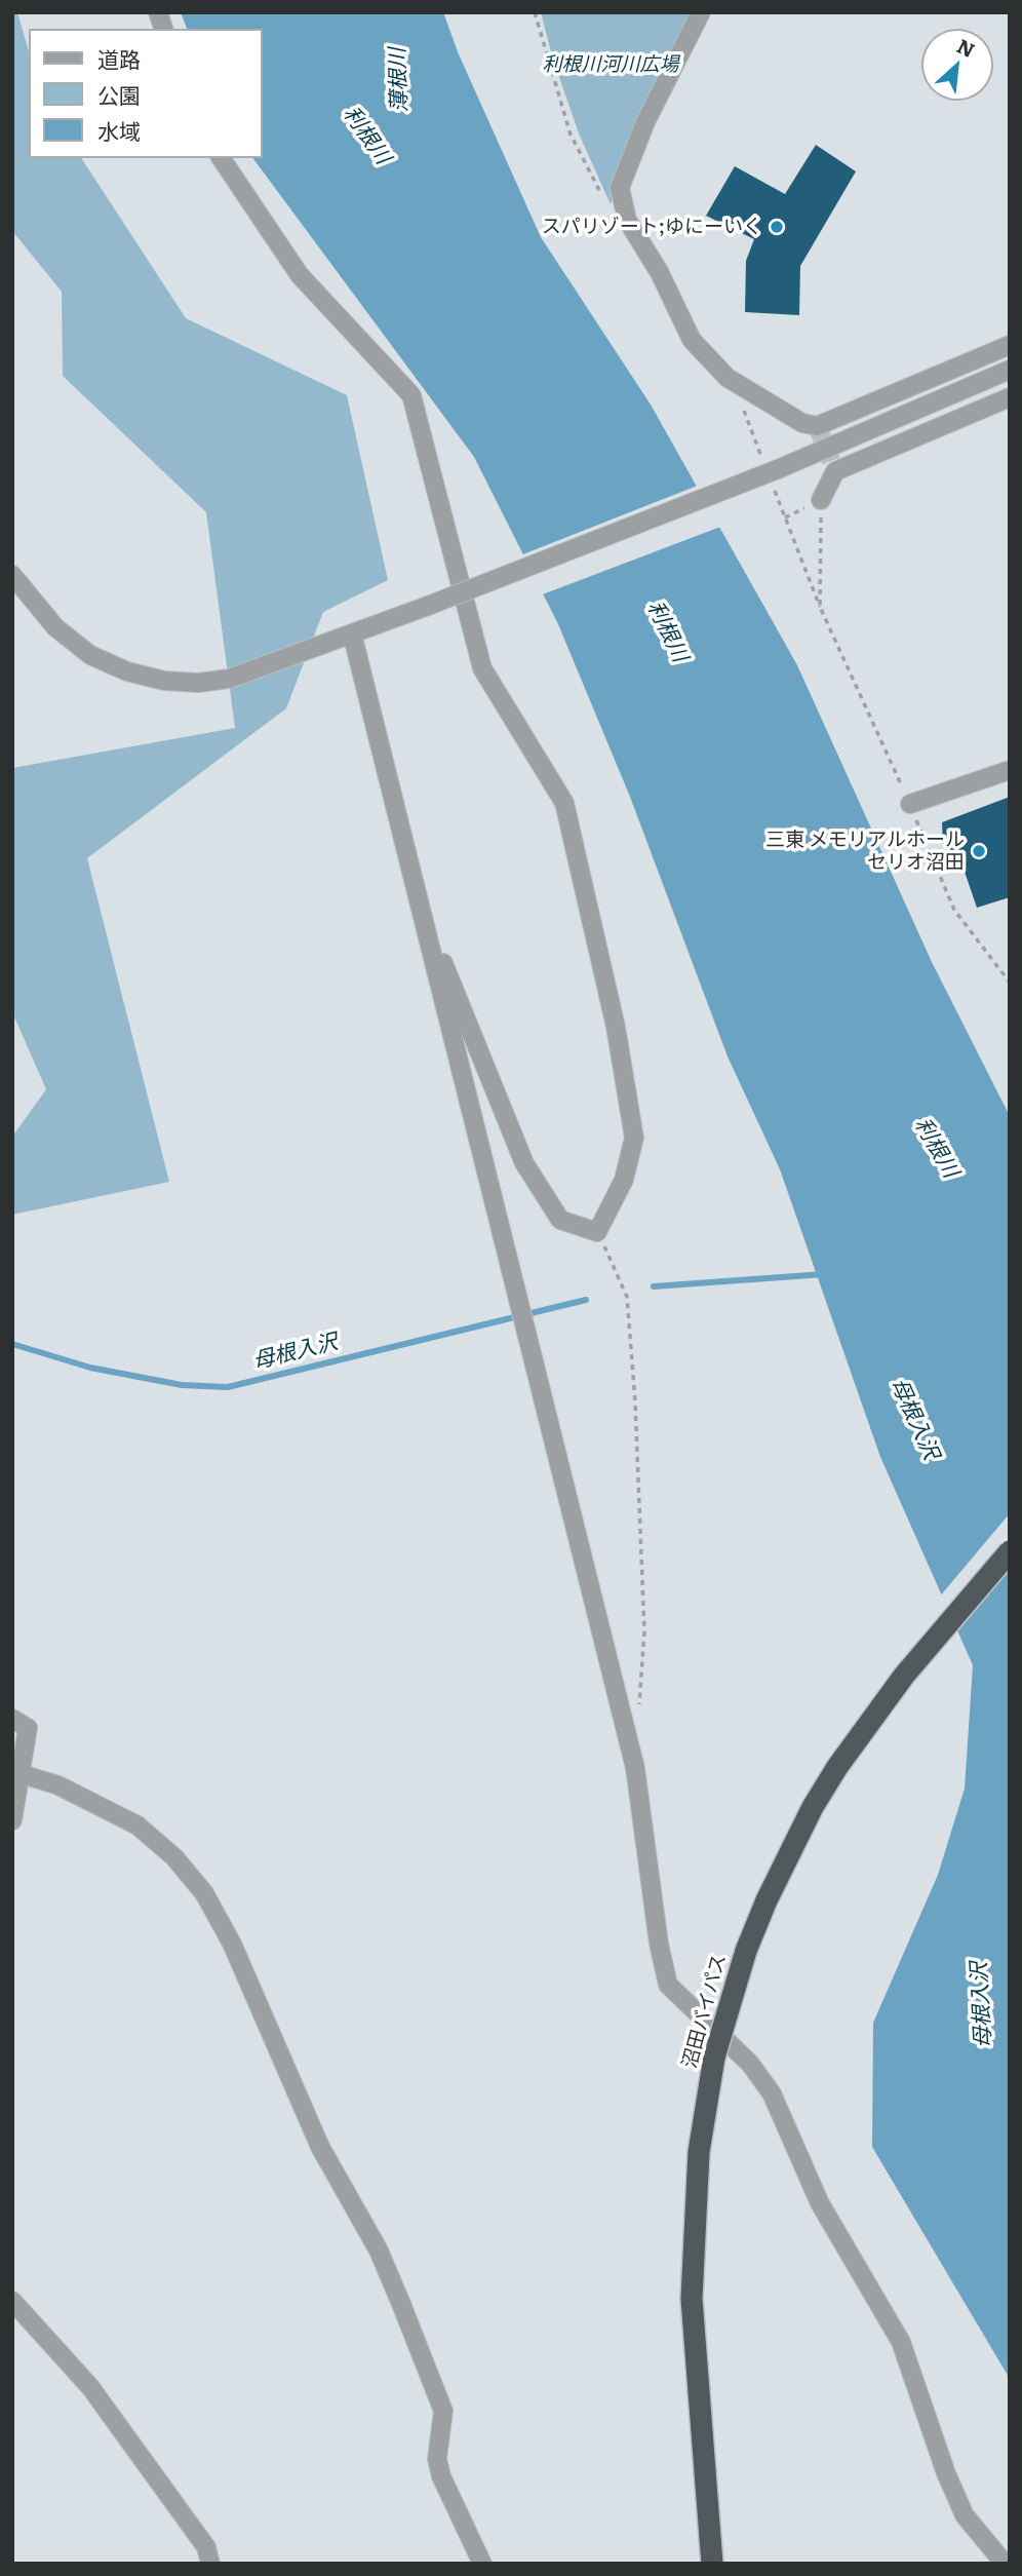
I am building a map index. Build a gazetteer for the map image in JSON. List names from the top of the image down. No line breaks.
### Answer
{"streets":{"highway":["沼田バイパス"]},"water":["薄根川","利根川","母根入沢"],"parks":["利根川河川広場"],"places":["スパリゾート;ゆにーいく","三東 メモリアルホール セリオ沼田"],"legend":["道路","公園","水域"],"north":"top right"}
